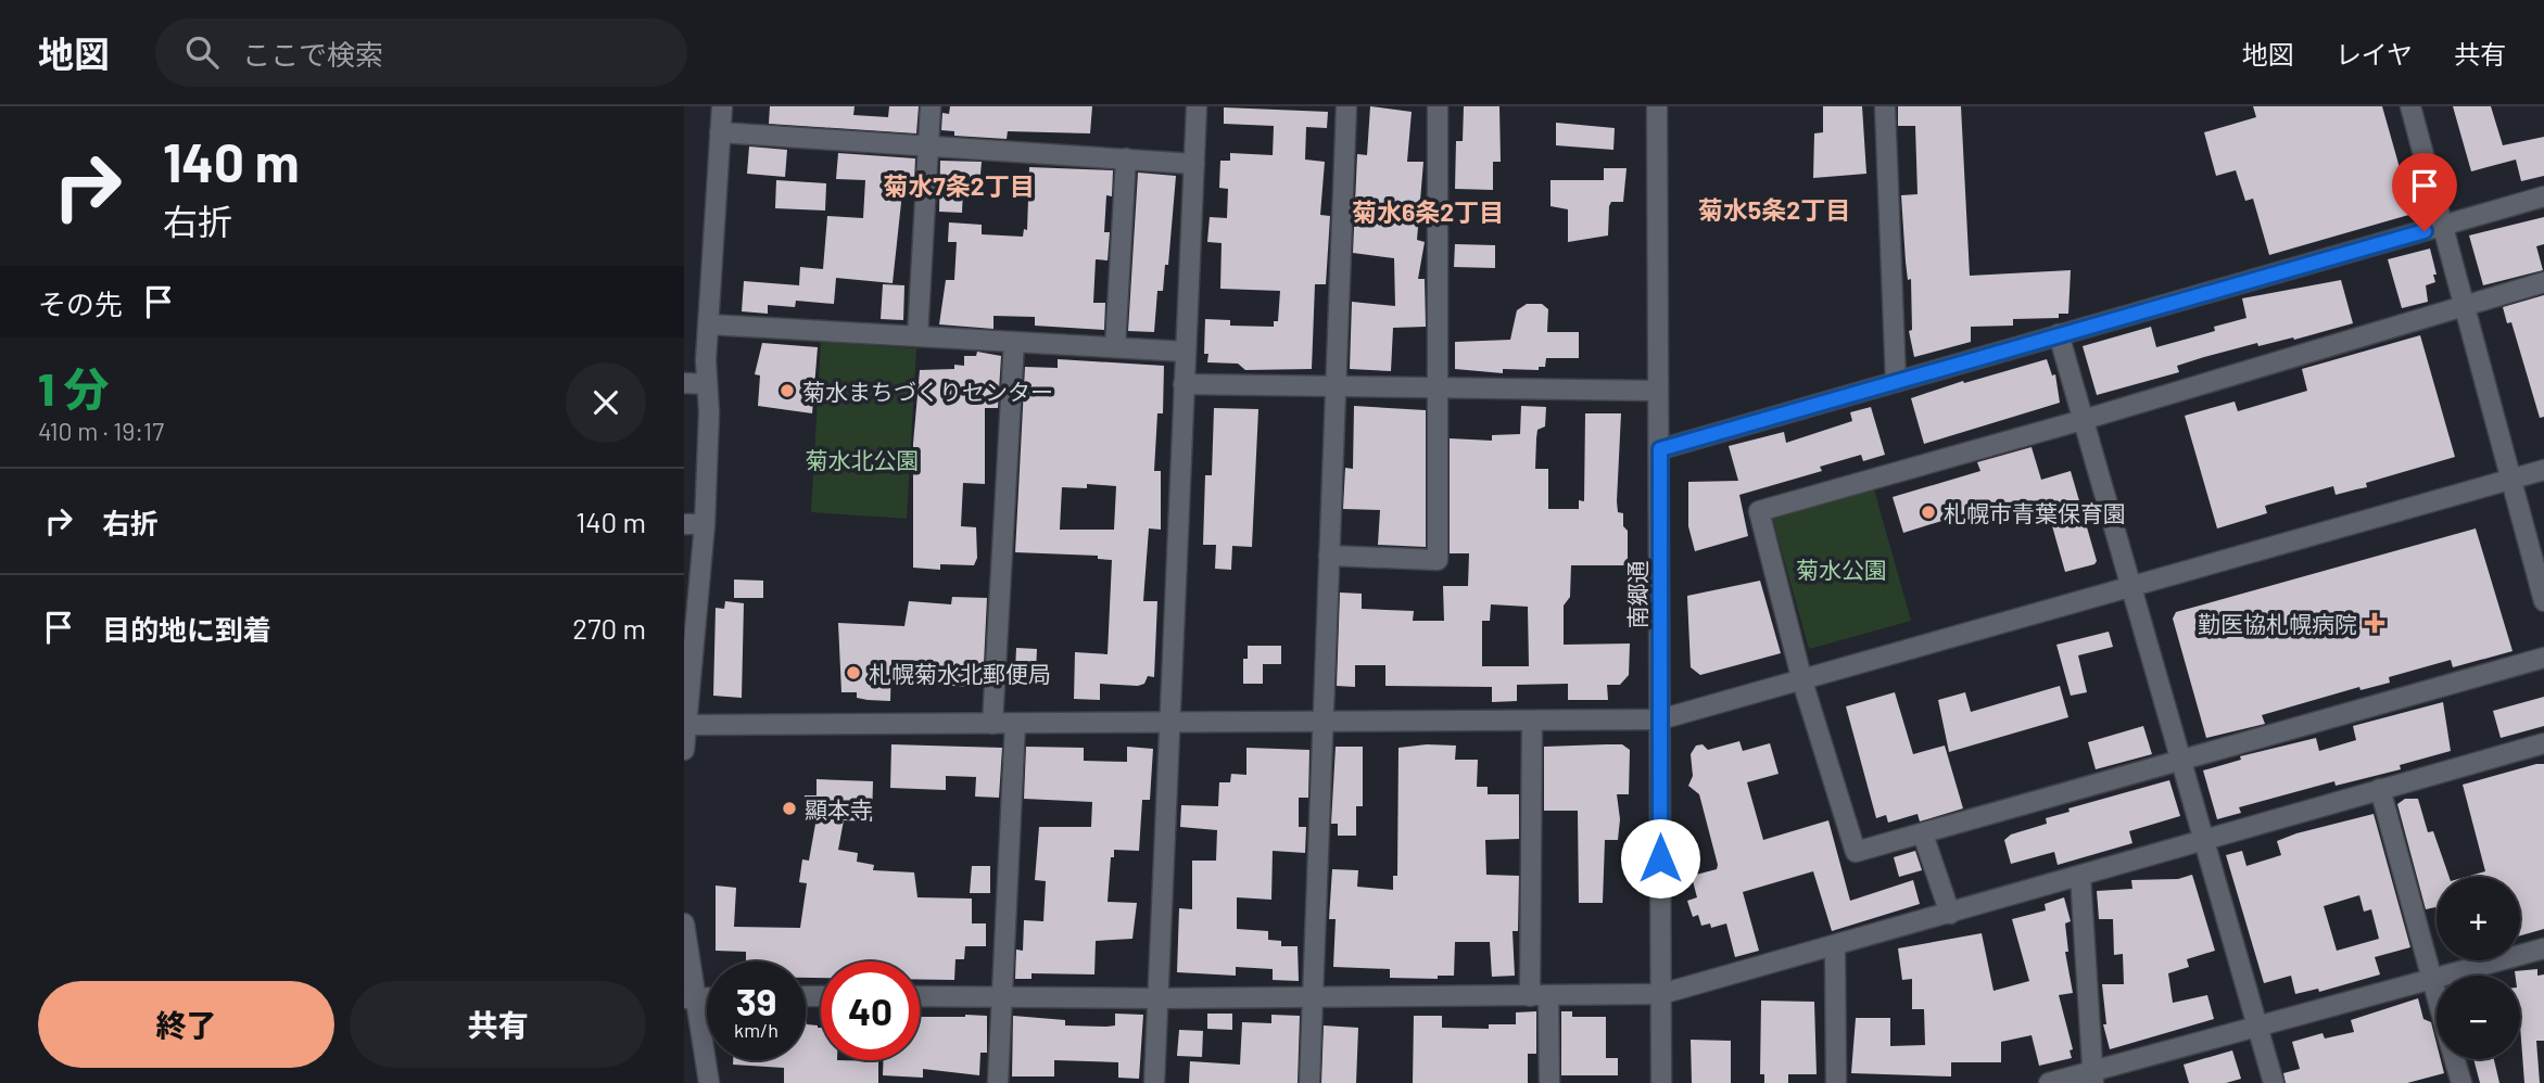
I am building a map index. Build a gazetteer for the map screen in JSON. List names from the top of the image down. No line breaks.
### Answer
{"streets":{"street":["南郷通"]},"districts":["菊水7条2丁目","菊水5条2丁目","菊水6条2丁目"],"parks":["菊水北公園","菊水公園"],"places":{"other":["菊水まちづくりセンター","札幌市青葉保育園","札幌菊水北郵便局","顯本寺"],"health":["勤医協札幌病院"]},"page":{"header":"地図","search":"ここで検索","nav":["地図","レイヤ","共有"],"turn":["140 m","右折"],"then":"その先","heading":["1 分","410 m · 19:17"],"list":[{"name":"右折","value":"140 m"},{"name":"目的地に到着","value":"270 m"}],"map_buttons":["+","−"],"speed":"39 km/h","limit":"40","buttons":["終了","共有"]}}
